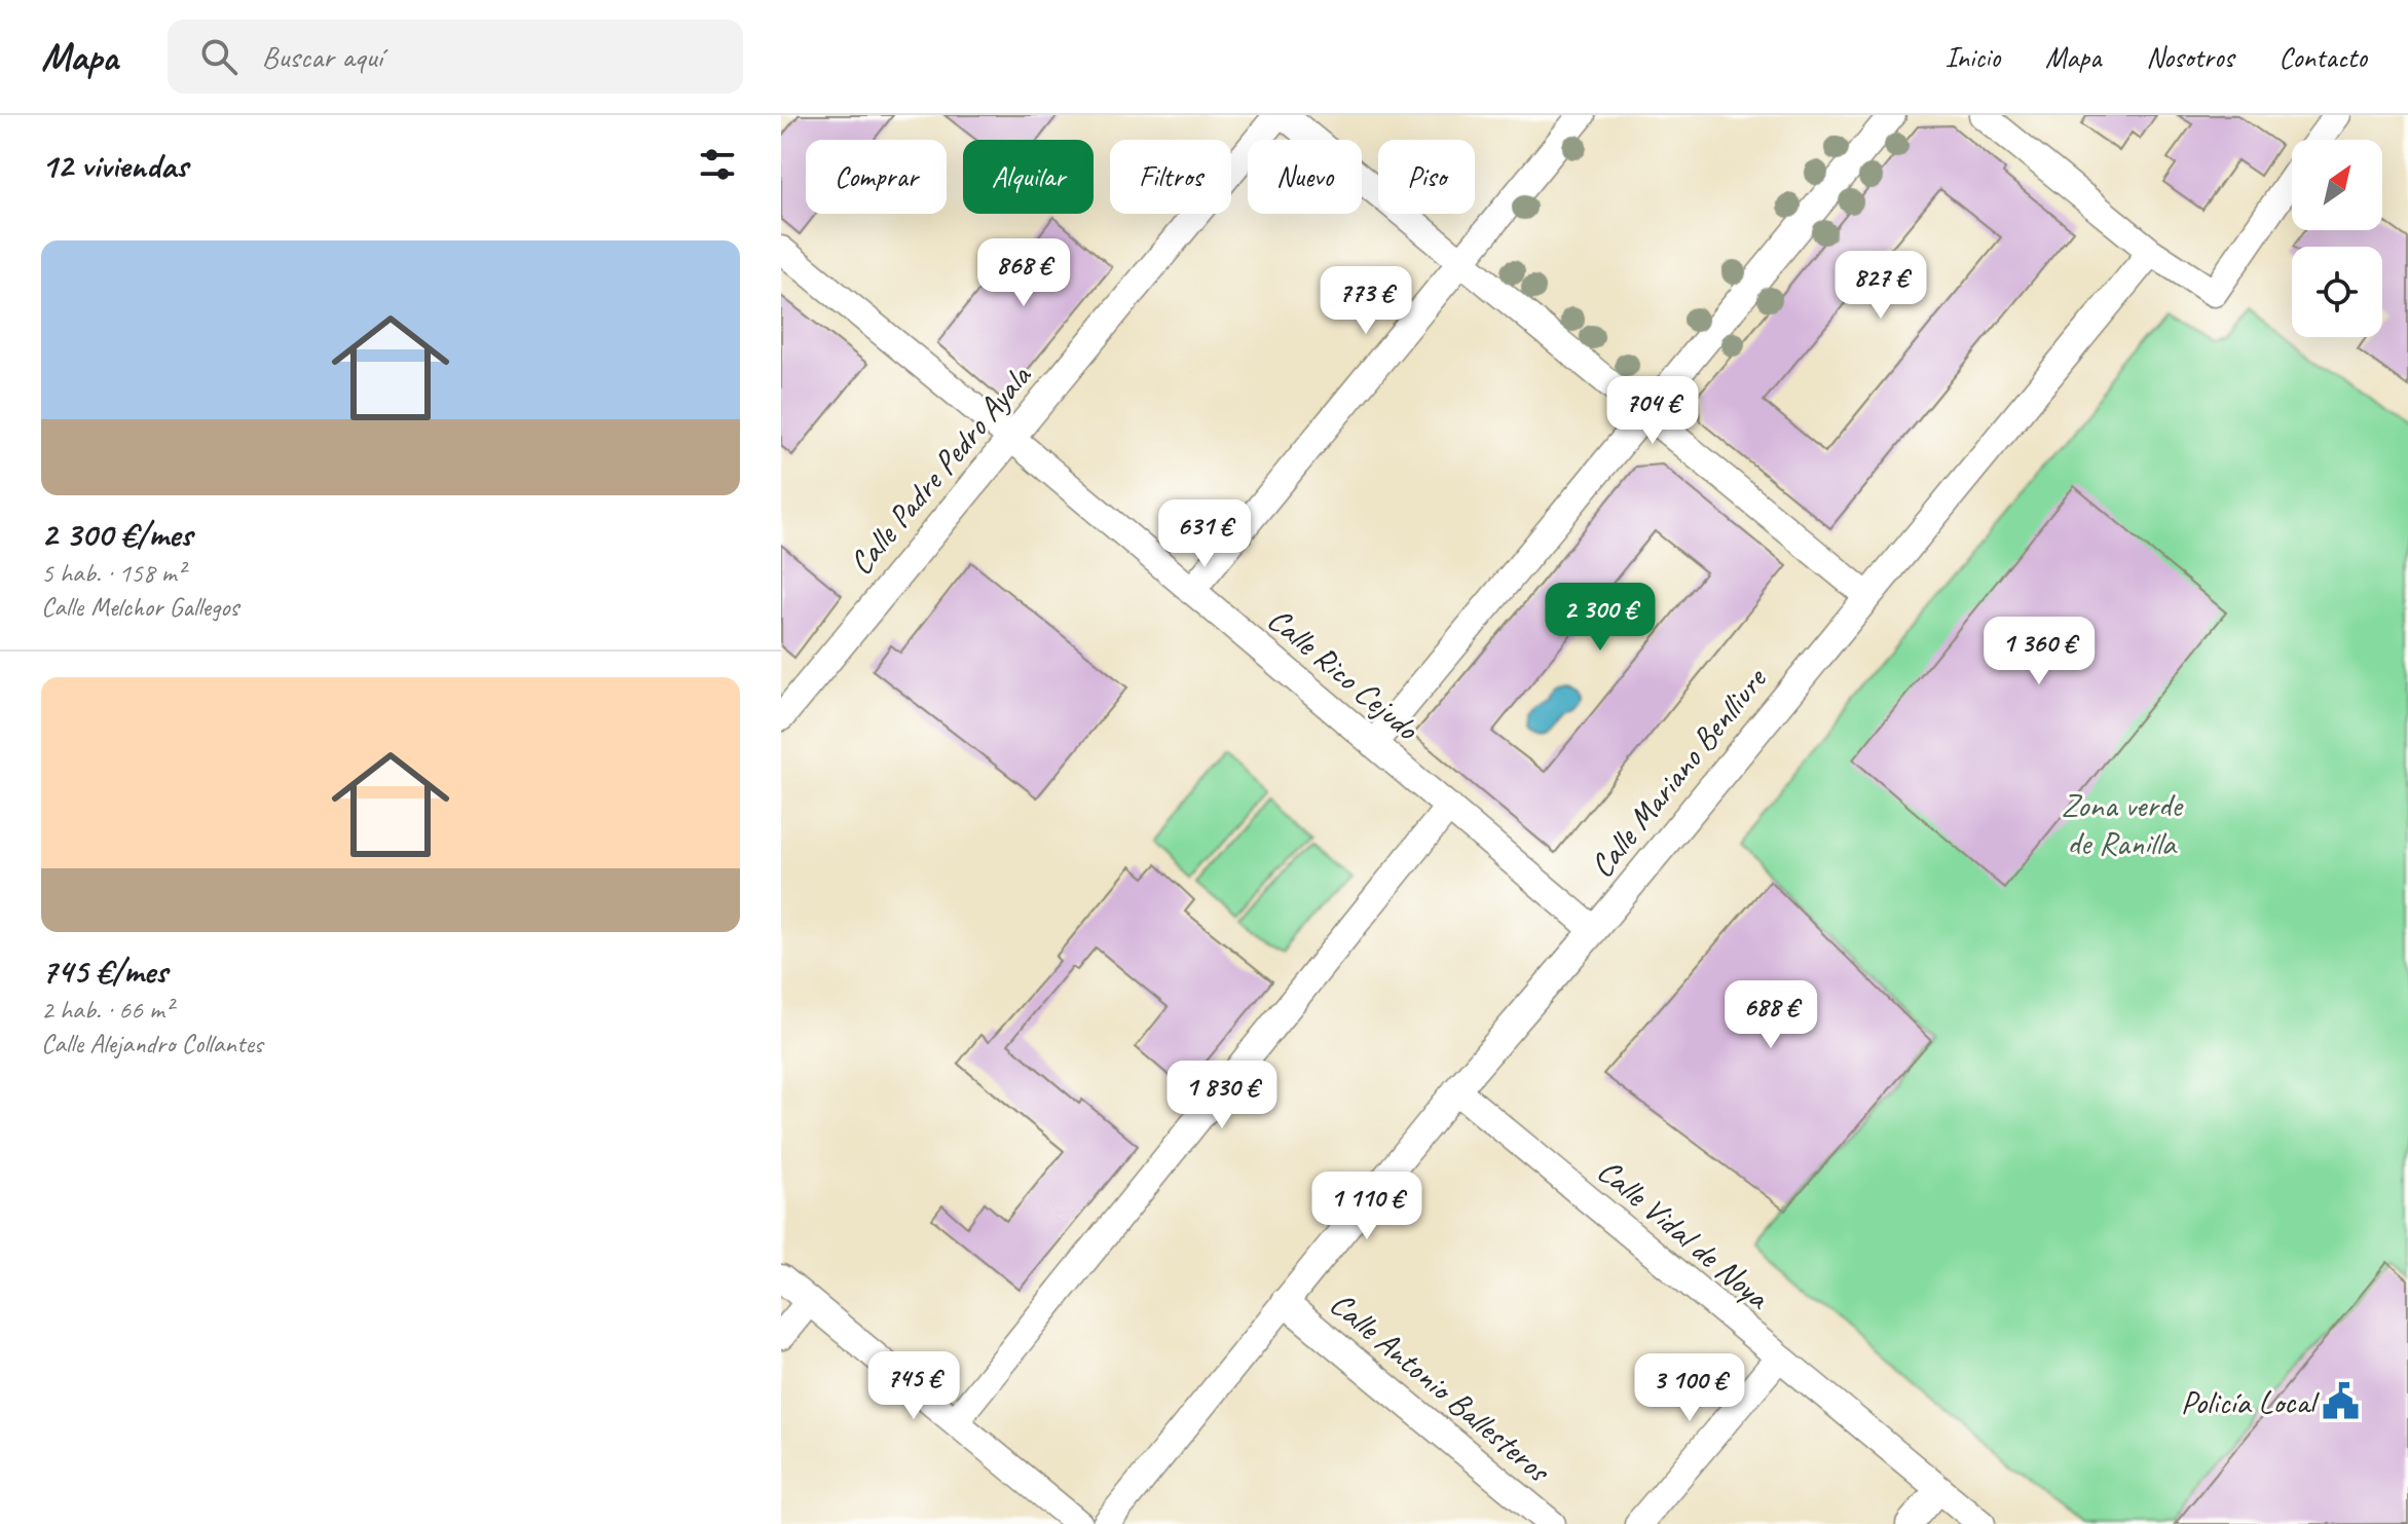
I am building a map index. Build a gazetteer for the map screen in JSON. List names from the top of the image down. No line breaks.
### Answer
{"streets":{"street":["Calle Padre Pedro Ayala","Calle Rico Cejudo","Calle Mariano Benlliure","Calle Vidal de Noya","Calle Antonio Ballesteros"]},"crossings":[["Calle Padre Pedro Ayala","Calle Rico Cejudo"],["Calle Rico Cejudo","Calle Mariano Benlliure"],["Calle Mariano Benlliure","Calle Vidal de Noya"],["Calle Mariano Benlliure","Calle Antonio Ballesteros"]],"parks":["Zona verde de Ranilla"],"places":{"public building":["Policía Local"]},"north":"top right","page":{"header":"Mapa","search":"Buscar aquí","nav":["Inicio","Mapa","Nosotros","Contacto"],"heading":"12 viviendas","chip":["Comprar","Alquilar","Filtros","Nuevo","Piso"],"list":[{"name":"2 300 €/mes","note":"5 hab. · 158 m² · Calle Melchor Gallegos"},{"name":"745 €/mes","note":"2 hab. · 66 m² · Calle Alejandro Collantes"}],"price":["868 €","827 €","773 €","704 €","631 €","2 300 €","1 360 €","688 €","1 830 €","1 110 €","745 €","3 100 €"]}}
